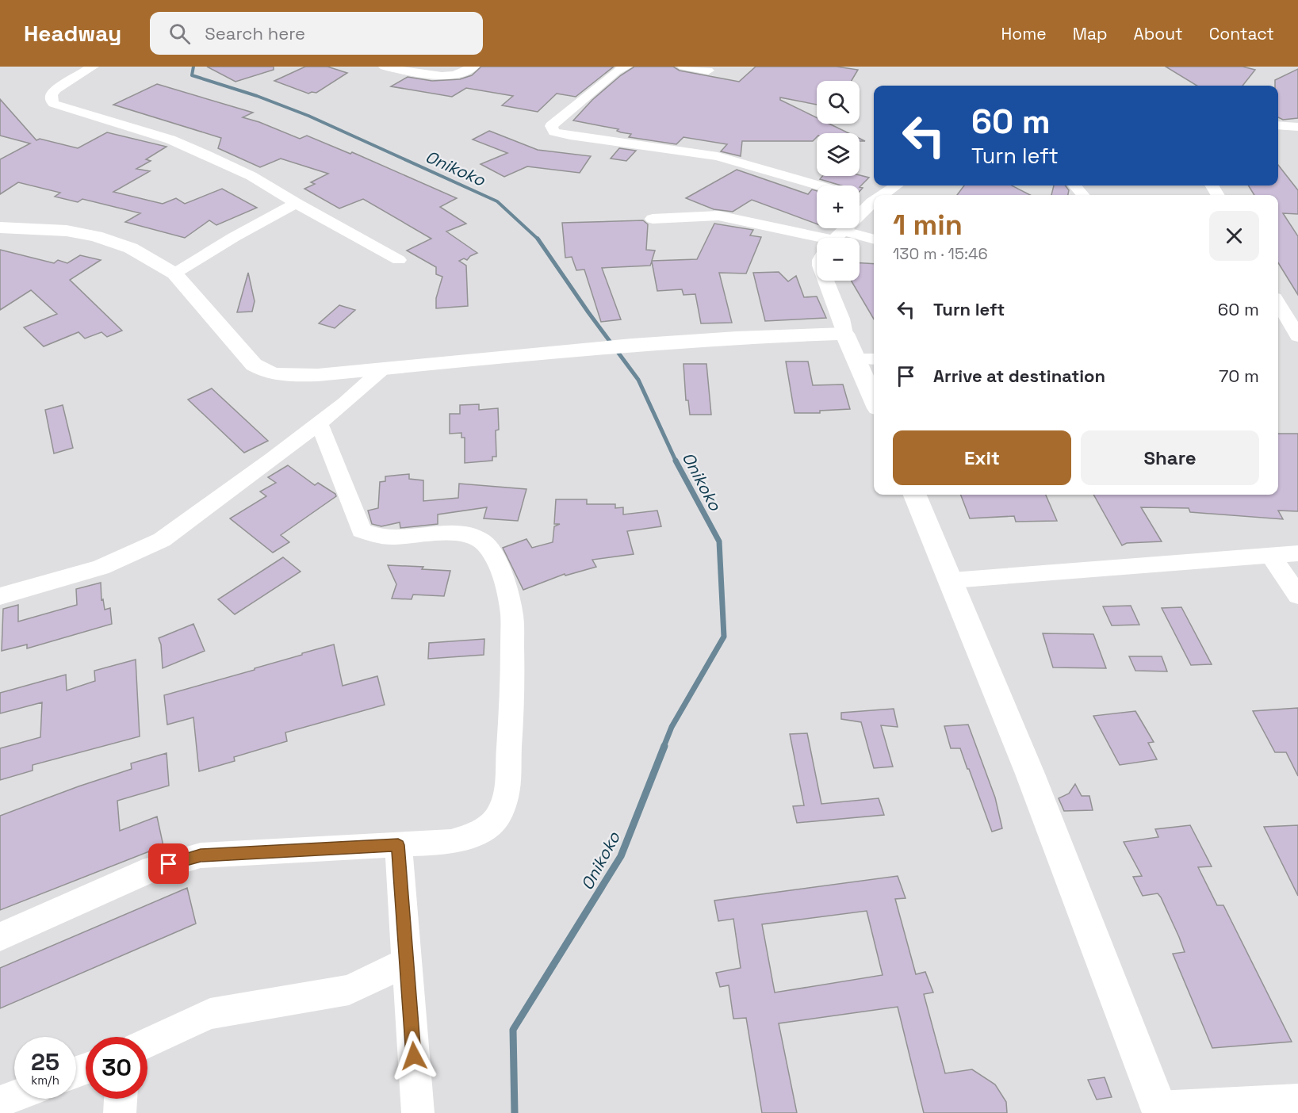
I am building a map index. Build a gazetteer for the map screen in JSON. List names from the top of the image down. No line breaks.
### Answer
{"water":["Onikoko"],"page":{"header":"Headway","search":"Search here","nav":["Home","Map","About","Contact"],"map_buttons":["+","−"],"turn":["60 m","Turn left"],"heading":["1 min","130 m · 15:46"],"list":[{"name":"Turn left","value":"60 m"},{"name":"Arrive at destination","value":"70 m"}],"buttons":["Exit","Share"],"speed":"25 km/h","limit":"30"}}
